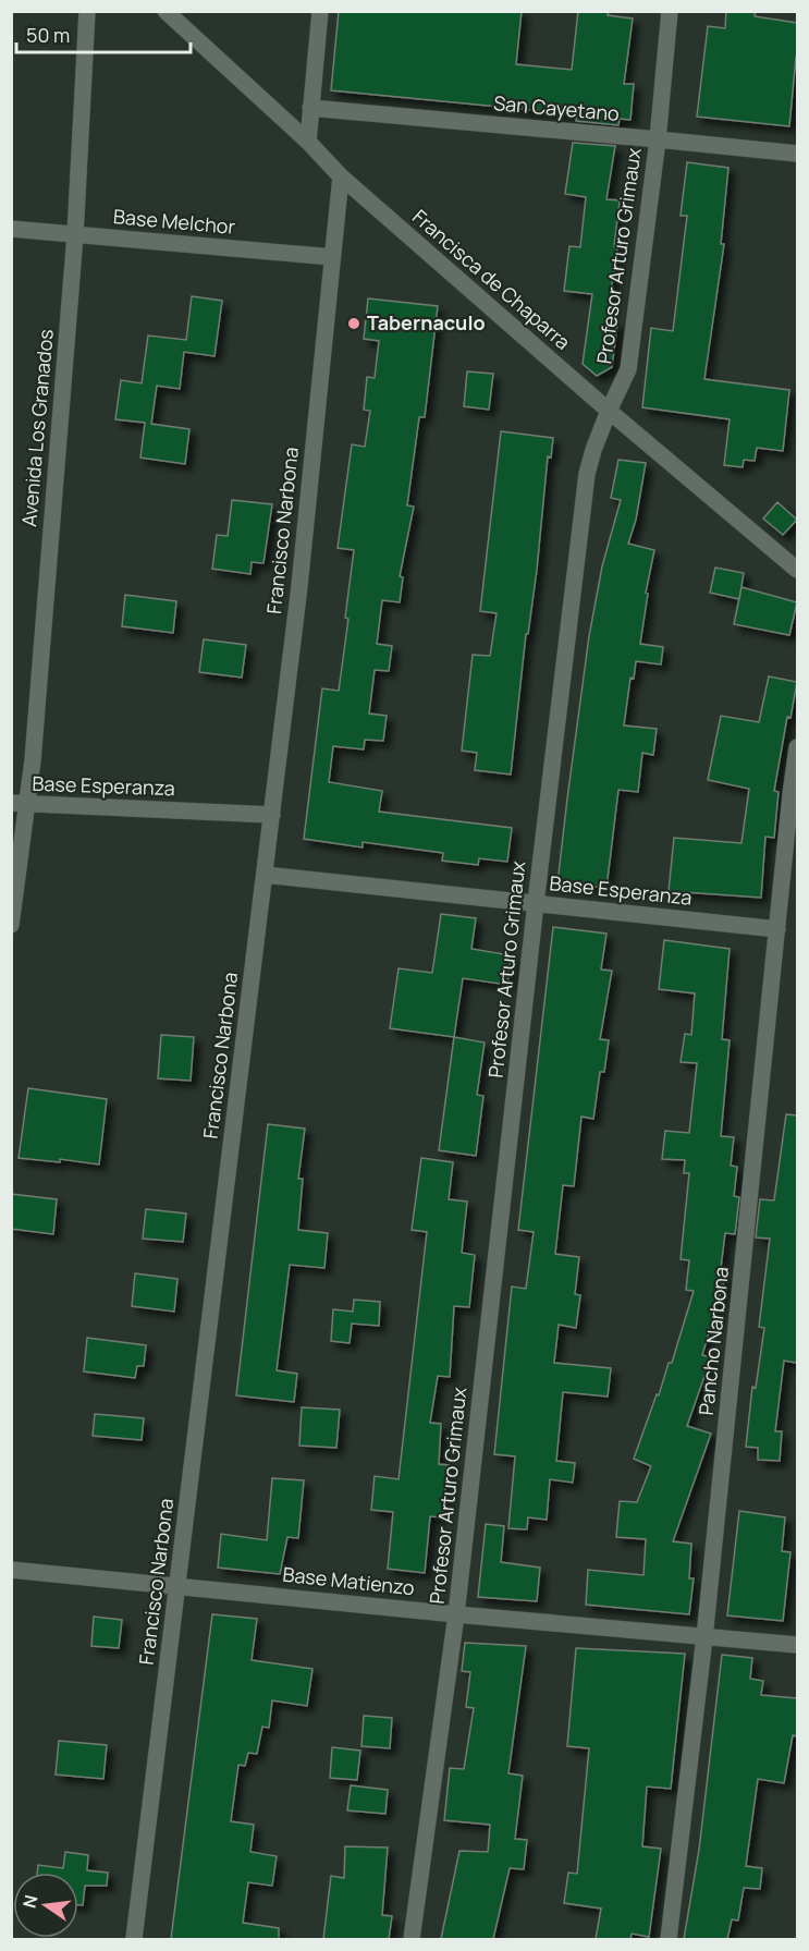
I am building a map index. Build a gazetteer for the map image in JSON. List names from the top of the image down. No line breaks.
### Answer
{"streets":{"street":["San Cayetano","Base Melchor","Profesor Arturo Grimaux","Francisca de Chaparra","Avenida Los Granados","Francisco Narbona","Base Esperanza","Pancho Narbona","Base Matienzo"]},"crossings":[["San Cayetano","Profesor Arturo Grimaux"],["Base Melchor","Avenida Los Granados"],["Base Melchor","Francisco Narbona"],["Profesor Arturo Grimaux","Francisca de Chaparra"],["Profesor Arturo Grimaux","Base Esperanza"],["Profesor Arturo Grimaux","Base Matienzo"],["Francisca de Chaparra","Francisco Narbona"],["Avenida Los Granados","Base Esperanza"],["Francisco Narbona","Base Esperanza"],["Francisco Narbona","Base Matienzo"],["Base Esperanza","Pancho Narbona"],["Pancho Narbona","Base Matienzo"]],"places":["Tabernaculo"],"scale_bar":"50 m","north":"left"}
